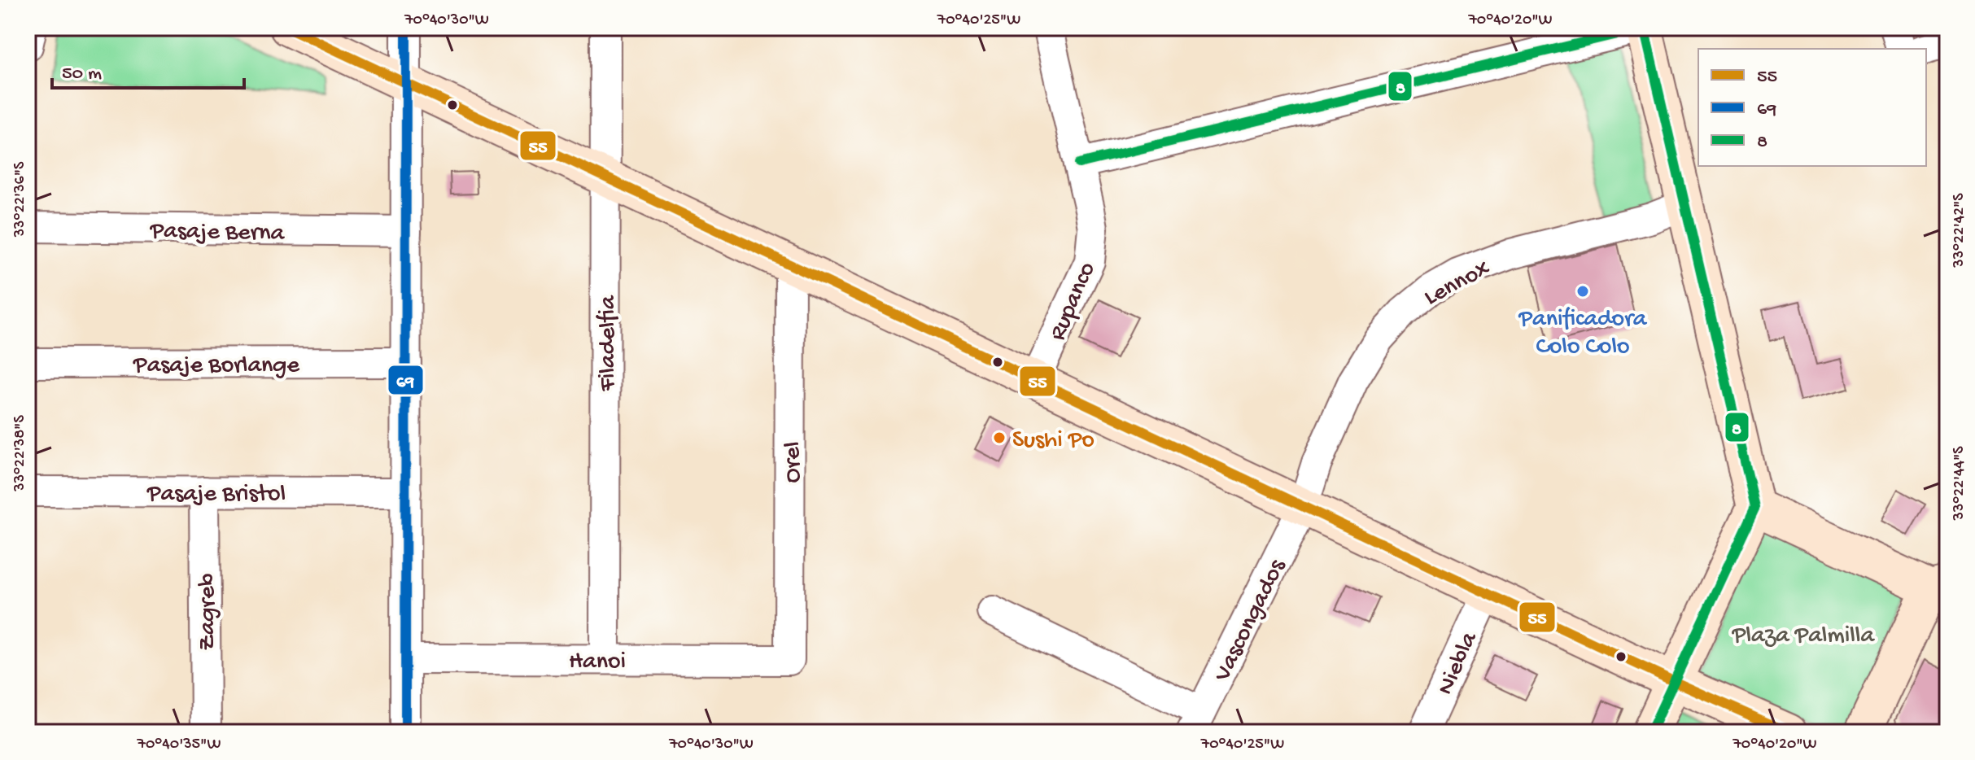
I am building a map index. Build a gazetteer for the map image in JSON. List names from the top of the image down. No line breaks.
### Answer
{"streets":{"street":["Pasaje Berna","Lennox","Rupanco","Filadelfia","Pasaje Borlange","Orel","Pasaje Bristol","Zagreb","Vascongados","Hanoi","Niebla"]},"crossings":[["Lennox","Vascongados"],["Filadelfia","Hanoi"],["Orel","Hanoi"],["Pasaje Bristol","Zagreb"]],"parks":["Plaza Palmilla"],"places":["Panificadora Colo Colo","Sushi Po"],"lines":["transit line 55","transit line 69","transit line 8"],"legend":["55","69","8"],"scale_bar":"50 m","coordinates":["70°40'30\"W","70°40'25\"W","70°40'20\"W","33°22'36\"S","33°22'42\"S","33°22'38\"S","33°22'44\"S","70°40'35\"W"]}
